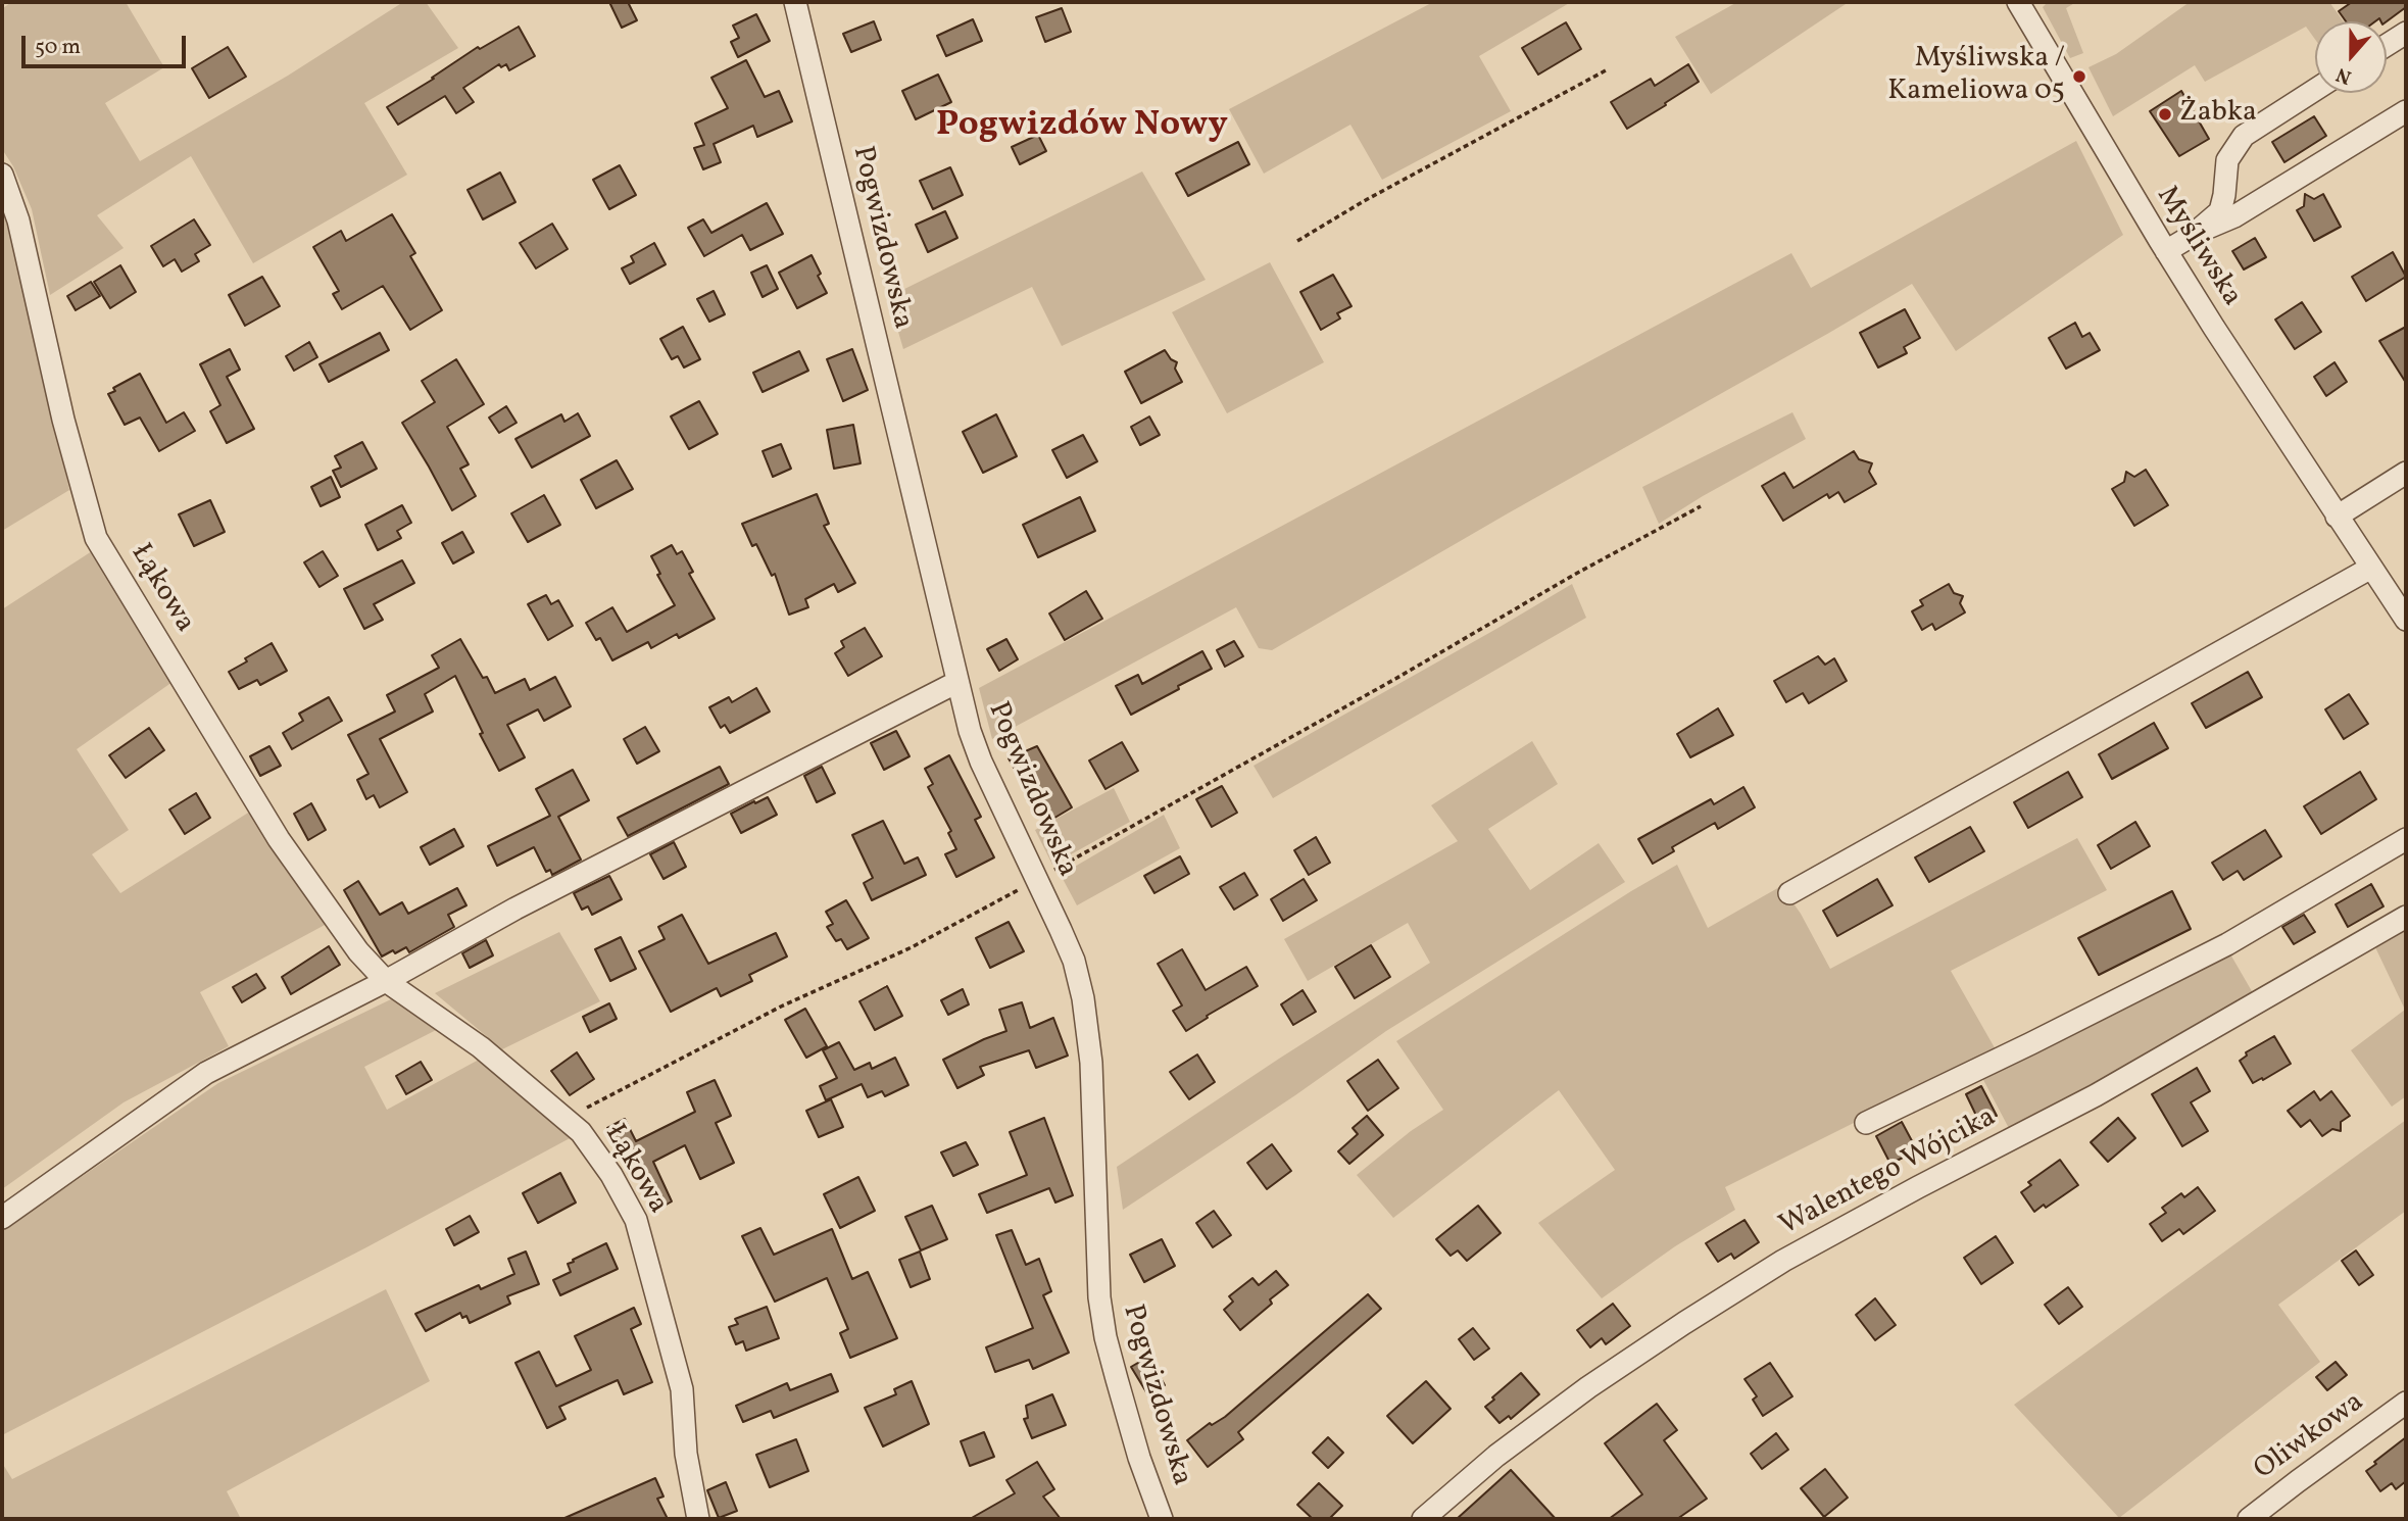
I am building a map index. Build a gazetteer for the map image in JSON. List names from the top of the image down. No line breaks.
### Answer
{"streets":{"street":["Pogwizdowska","Myśliwska","Łąkowa","Walentego Wójcika","Oliwkowa"]},"districts":["Pogwizdów Nowy"],"places":["Myśliwska / Kameliowa 05","Żabka"],"scale_bar":"50 m","north":"bottom"}
